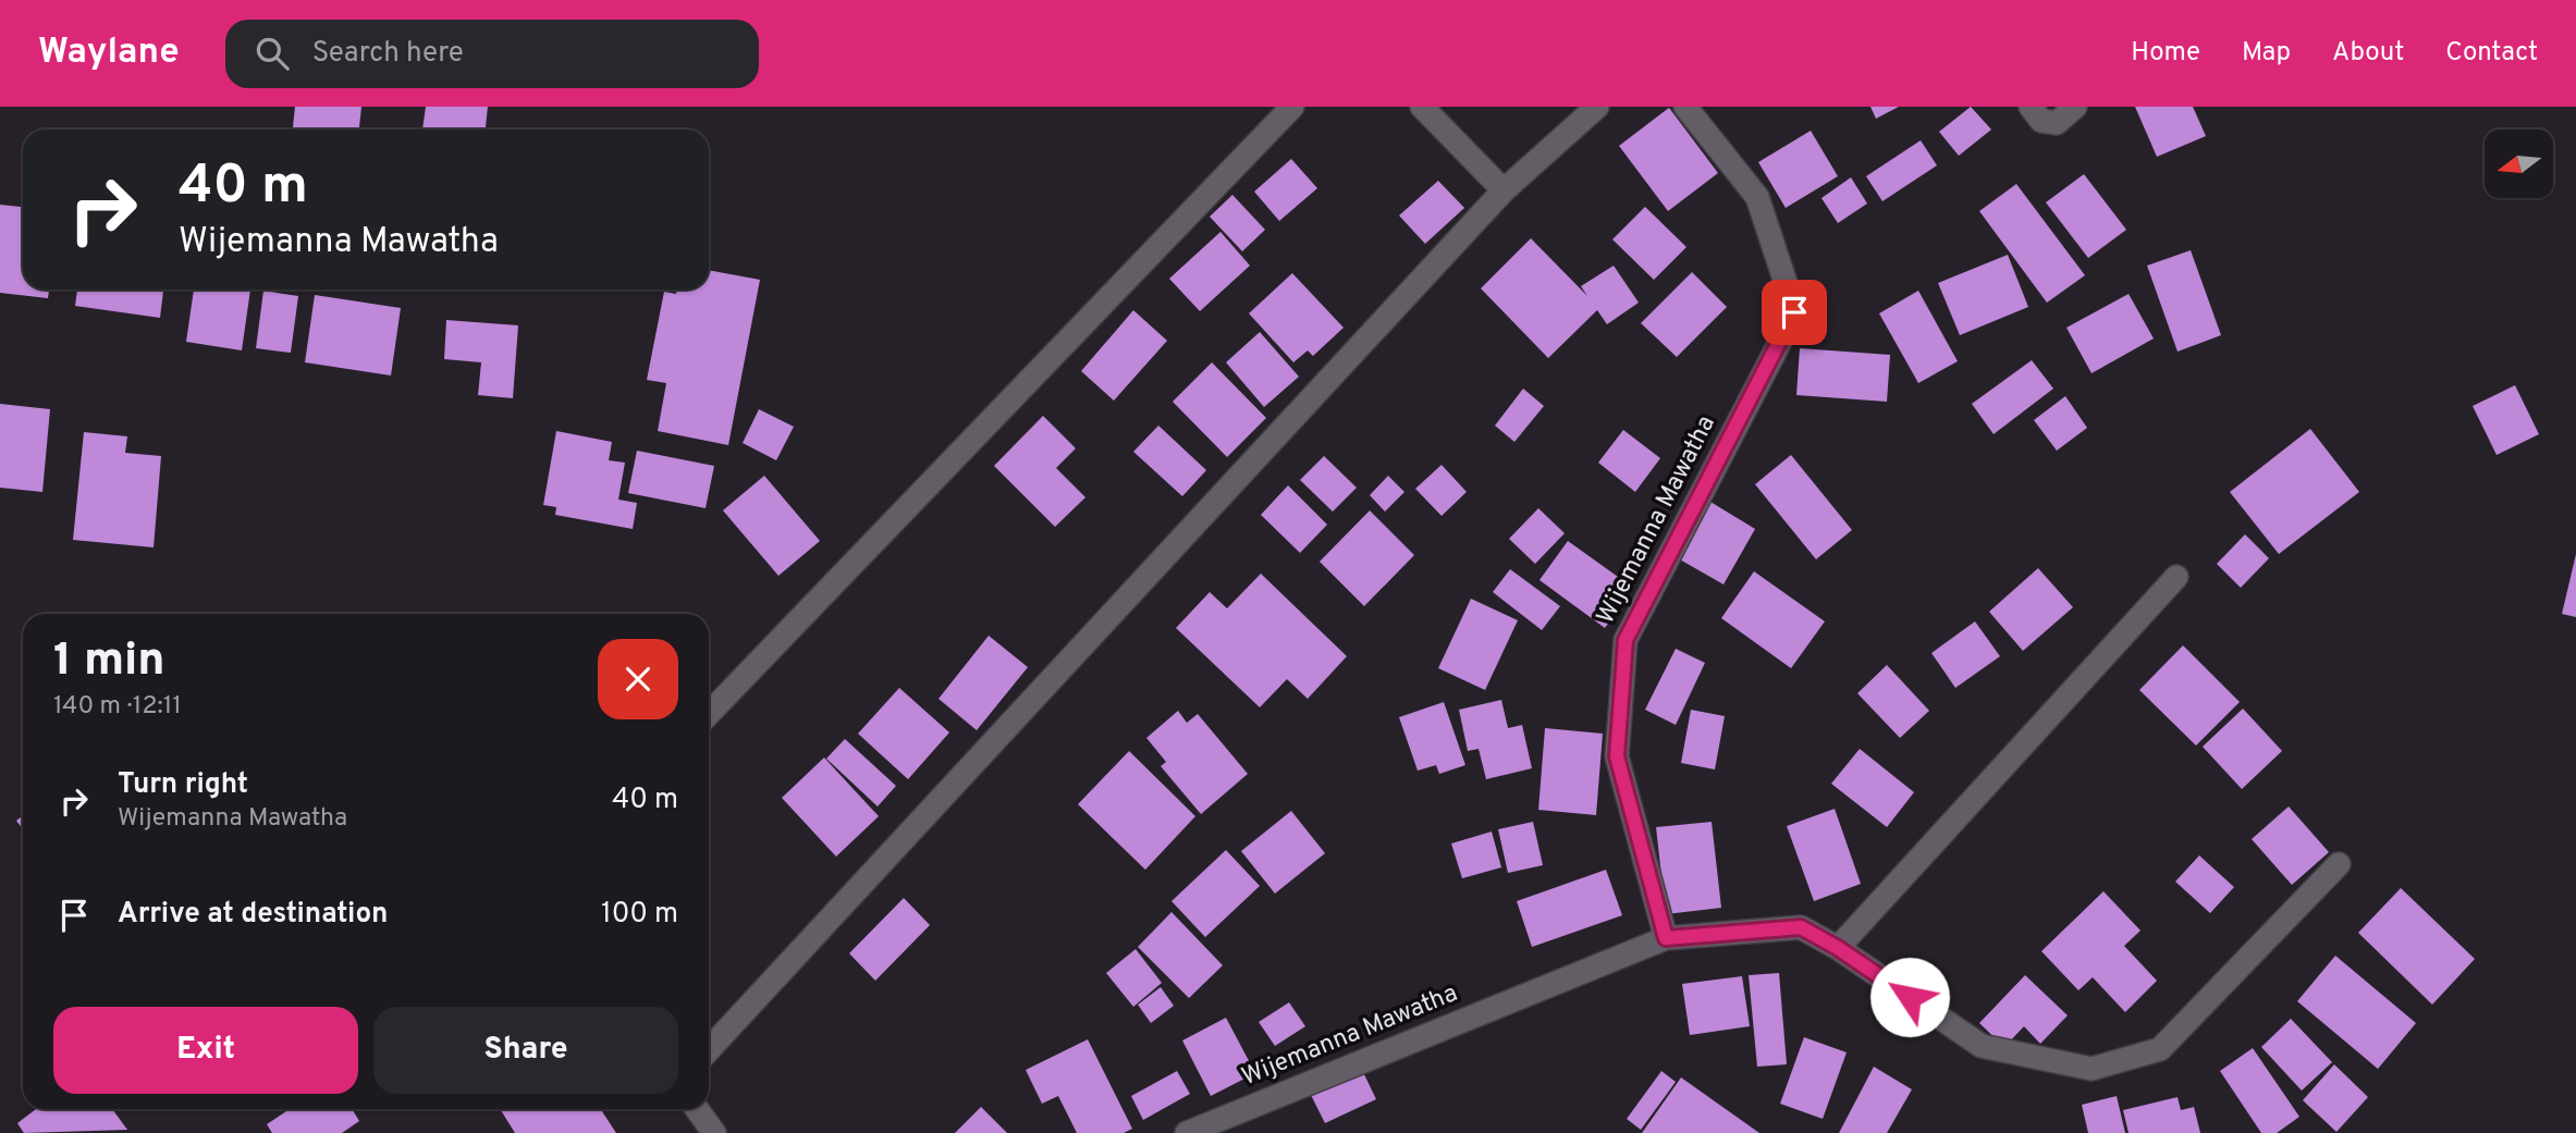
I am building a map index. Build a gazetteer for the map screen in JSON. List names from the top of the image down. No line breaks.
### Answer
{"streets":{"street":["Wijemanna Mawatha"]},"north":"left","page":{"header":"Waylane","search":"Search here","nav":["Home","Map","About","Contact"],"turn":["40 m","Wijemanna Mawatha"],"heading":["1 min","140 m · 12:11"],"list":[{"name":"Turn right","note":"Wijemanna Mawatha","value":"40 m"},{"name":"Arrive at destination","value":"100 m"}],"buttons":["Exit","Share"]}}
